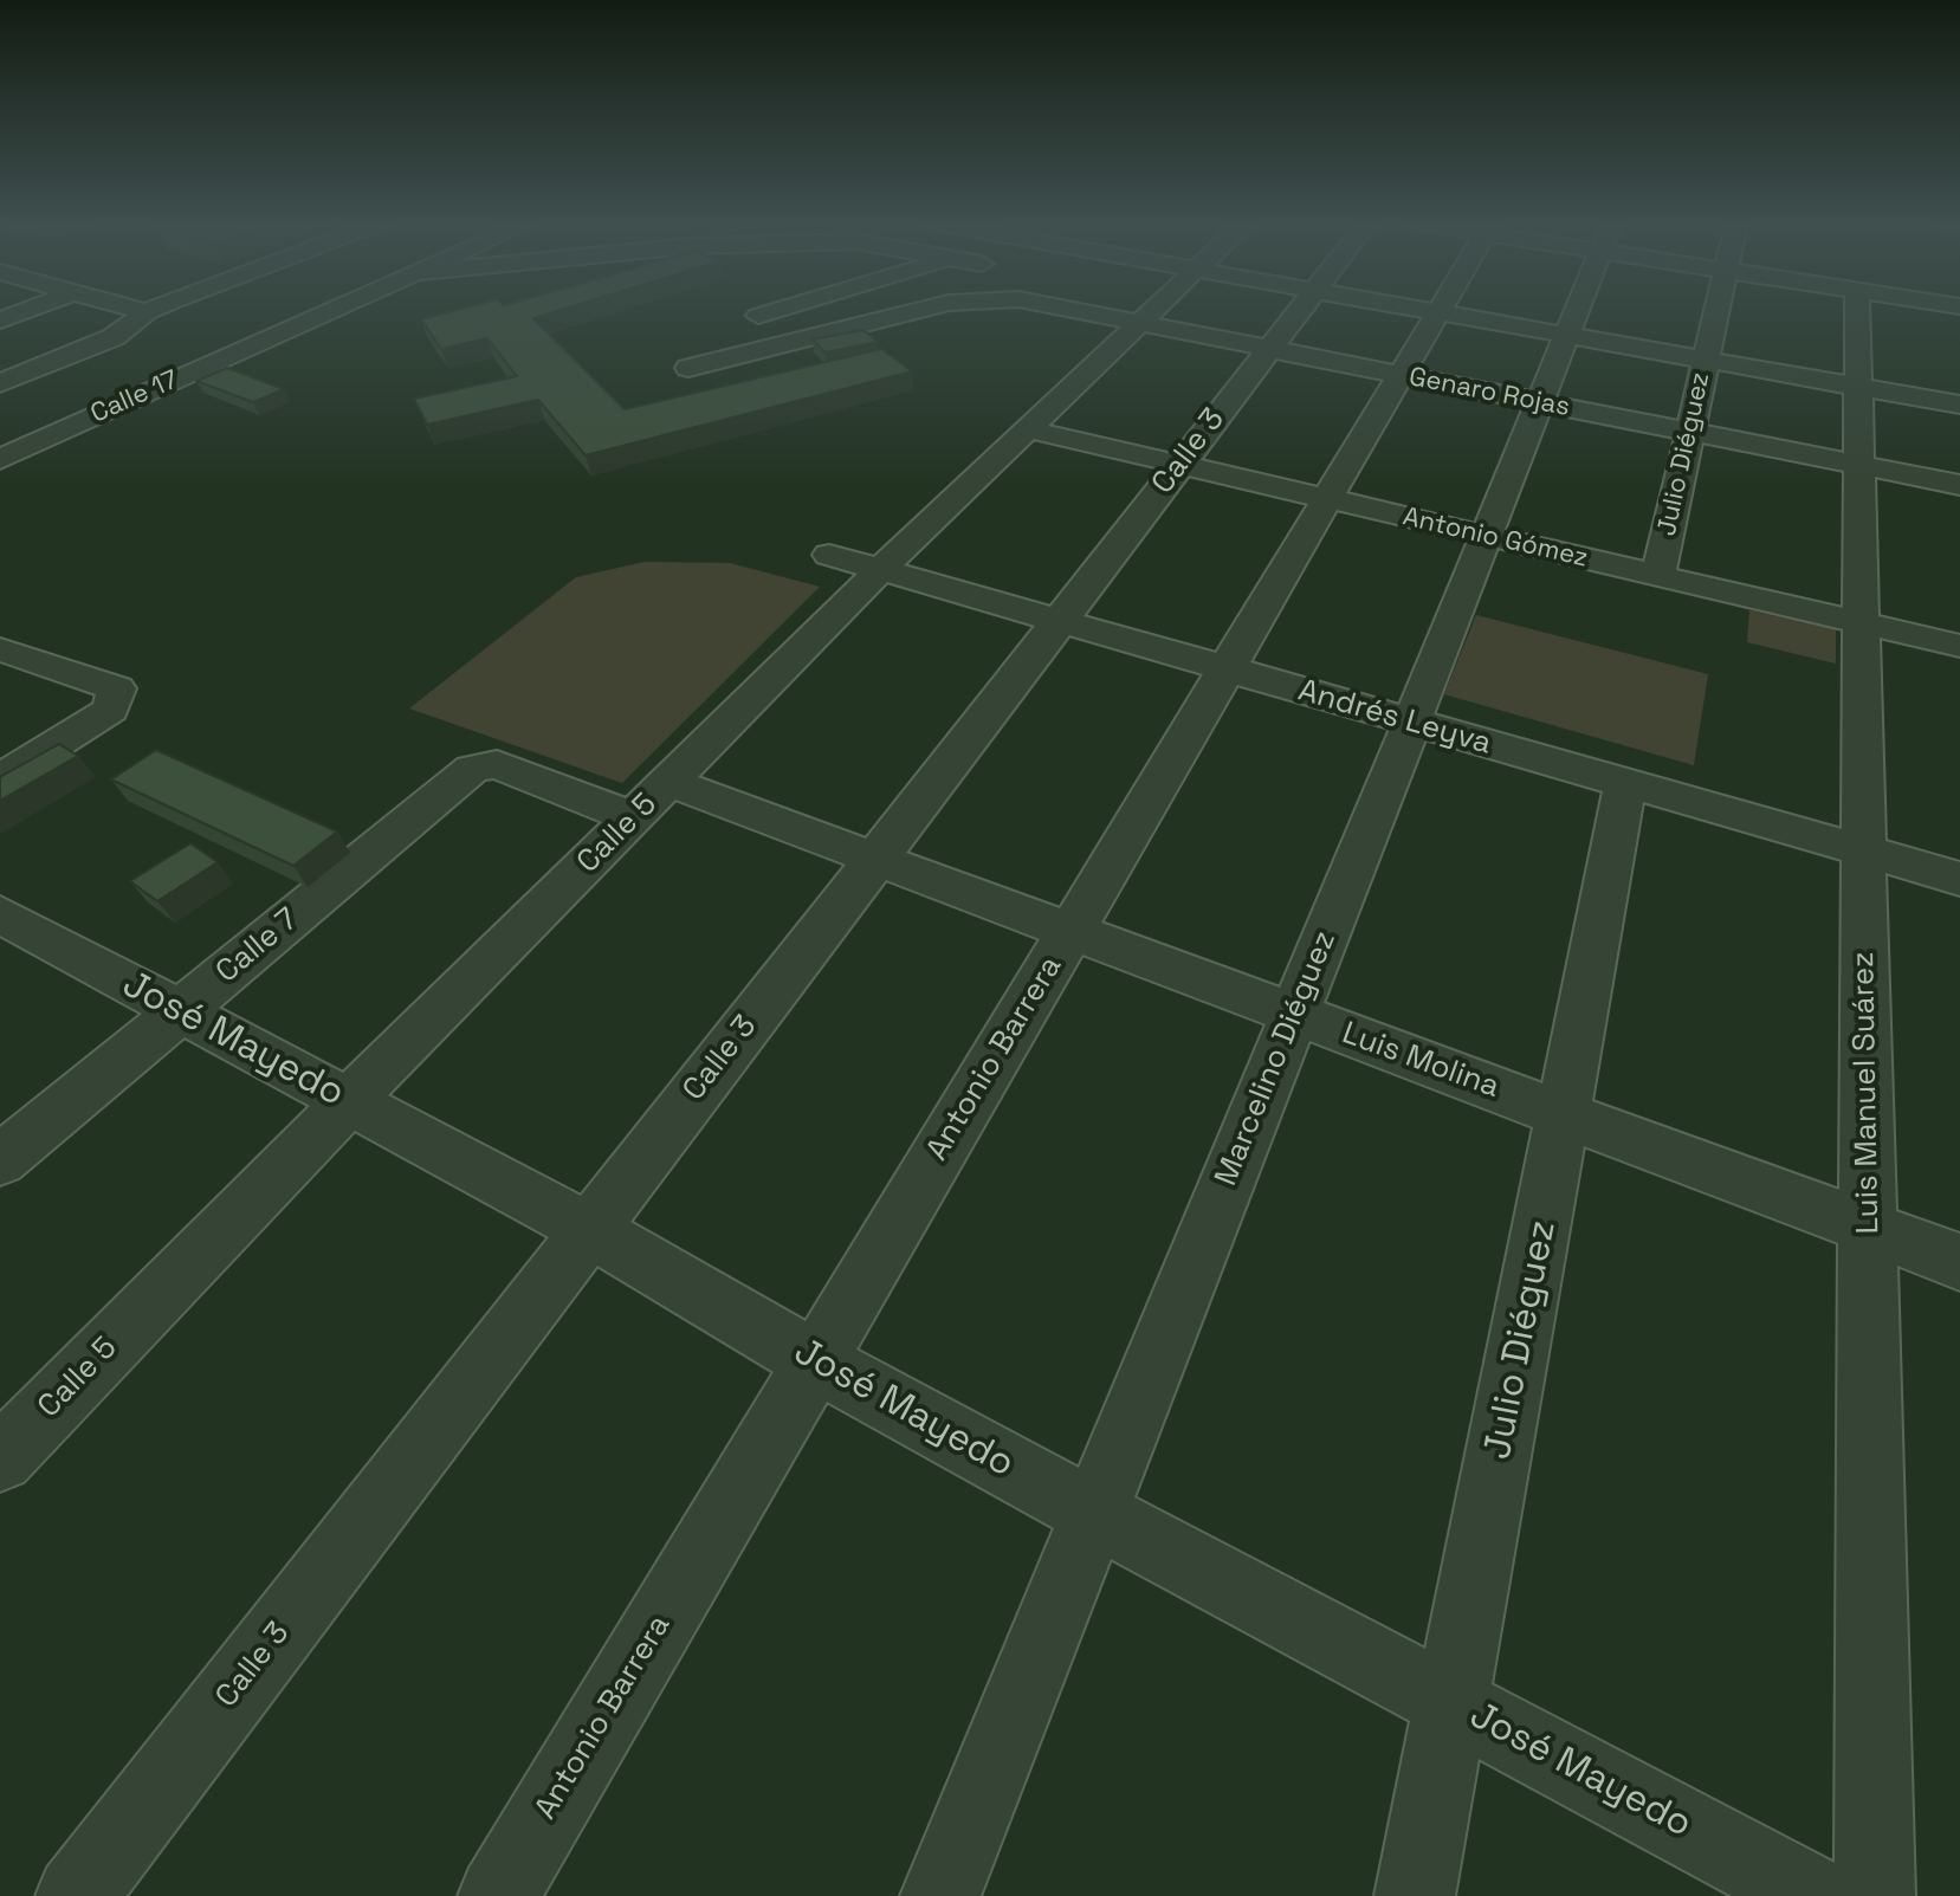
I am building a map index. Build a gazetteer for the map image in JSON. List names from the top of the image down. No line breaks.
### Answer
{"streets":{"street":["Genaro Rojas","Calle 17","Calle 3","Julio Diéguez","Antonio Gómez","Andrés Leyva","Calle 5","Calle 7","José Mayedo","Antonio Barrera","Marcelino Diéguez","Luis Molina","Luis Manuel Suárez"]},"crossings":[["Genaro Rojas","Calle 3"],["Genaro Rojas","Julio Diéguez"],["Genaro Rojas","Calle 5"],["Genaro Rojas","Antonio Barrera"],["Genaro Rojas","Marcelino Diéguez"],["Genaro Rojas","Luis Manuel Suárez"],["Calle 3","Antonio Gómez"],["Calle 3","Andrés Leyva"],["Calle 3","José Mayedo"],["Calle 3","Luis Molina"],["Julio Diéguez","Antonio Gómez"],["Julio Diéguez","Andrés Leyva"],["Julio Diéguez","José Mayedo"],["Julio Diéguez","Luis Molina"],["Antonio Gómez","Calle 5"],["Antonio Gómez","Antonio Barrera"],["Antonio Gómez","Marcelino Diéguez"],["Antonio Gómez","Luis Manuel Suárez"],["Andrés Leyva","Calle 5"],["Andrés Leyva","Antonio Barrera"],["Andrés Leyva","Marcelino Diéguez"],["Andrés Leyva","Luis Manuel Suárez"],["Calle 5","Calle 7"],["Calle 5","José Mayedo"],["Calle 5","Luis Molina"],["Calle 7","José Mayedo"],["José Mayedo","Antonio Barrera"],["José Mayedo","Marcelino Diéguez"],["Antonio Barrera","Luis Molina"],["Marcelino Diéguez","Luis Molina"],["Luis Molina","Luis Manuel Suárez"]]}
